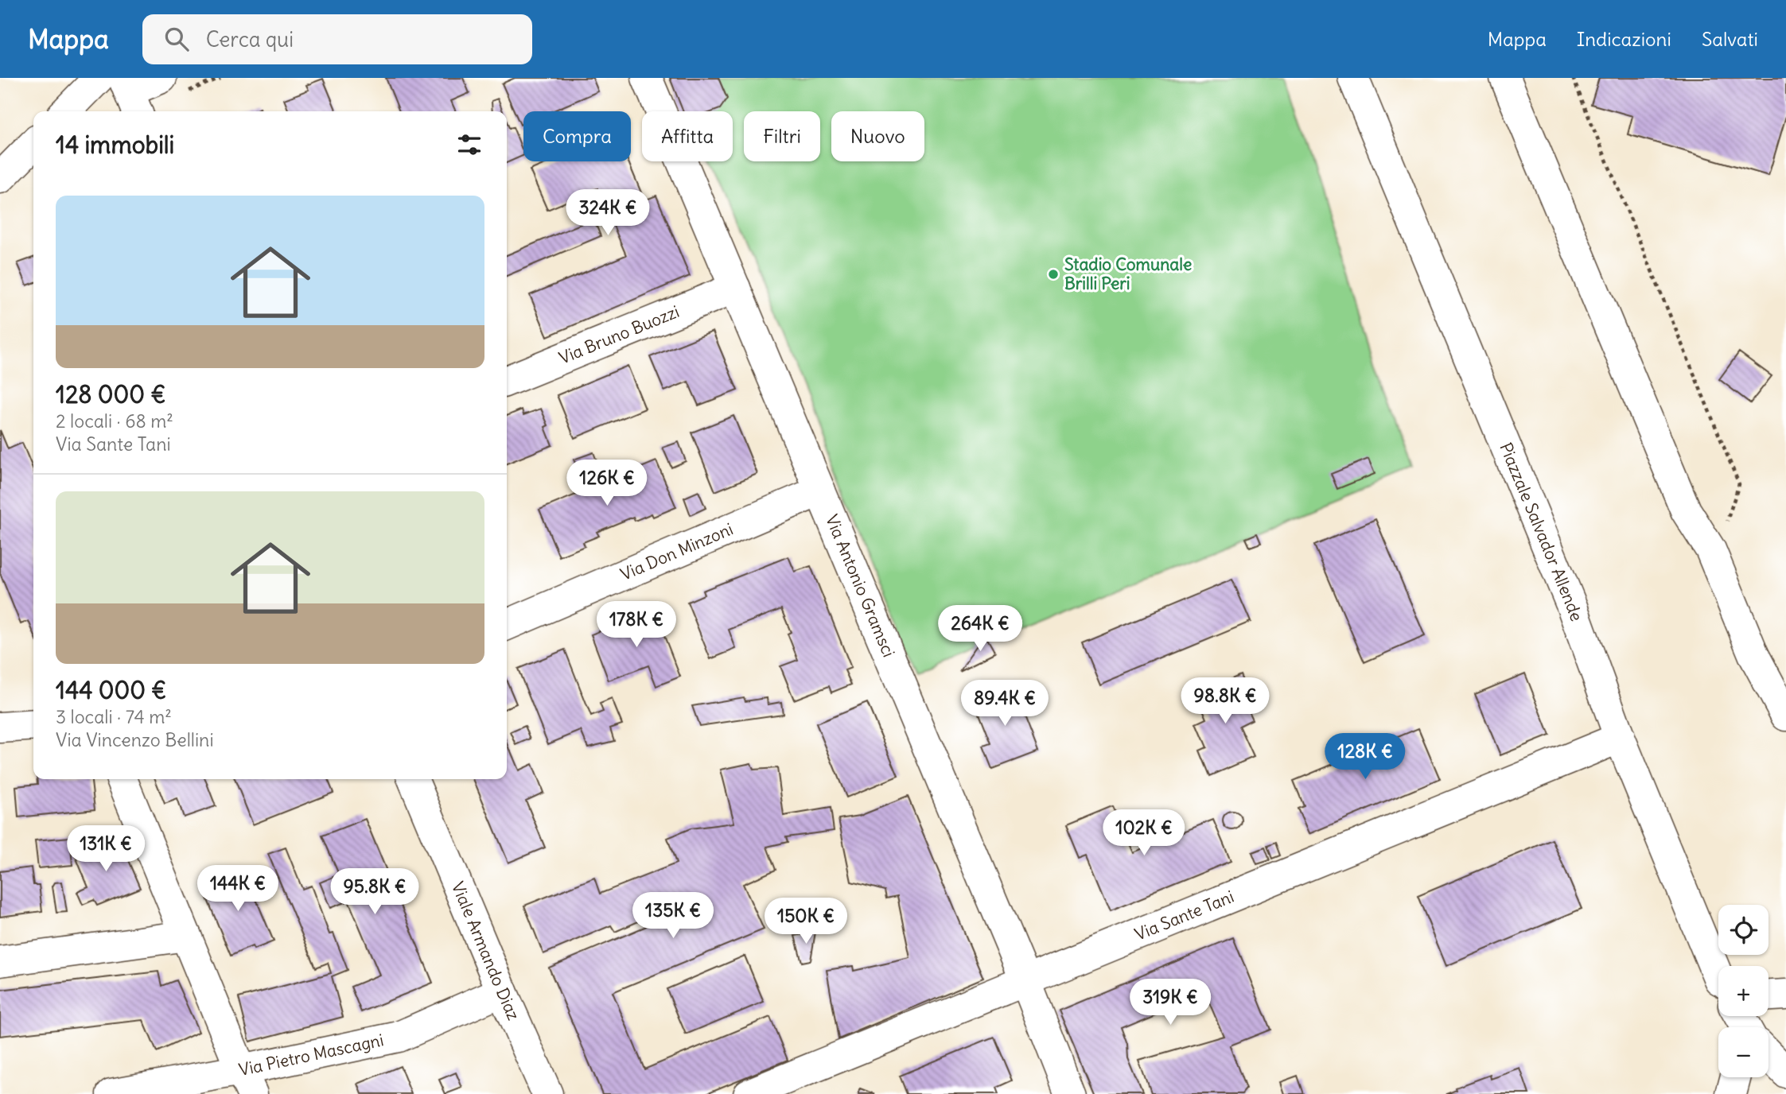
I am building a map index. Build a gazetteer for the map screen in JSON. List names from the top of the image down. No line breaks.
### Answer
{"streets":{"street":["Via Bruno Buozzi","Piazzale Salvador Allende","Via Don Minzoni","Via Antonio Gramsci","Via Sante Tani","Viale Armando Diaz","Via Pietro Mascagni"]},"crossings":[["Via Bruno Buozzi","Via Antonio Gramsci"],["Piazzale Salvador Allende","Via Sante Tani"],["Via Don Minzoni","Via Antonio Gramsci"],["Via Antonio Gramsci","Via Sante Tani"],["Viale Armando Diaz","Via Pietro Mascagni"]],"places":["Stadio Comunale Brilli Peri"],"page":{"header":"Mappa","search":"Cerca qui","nav":["Mappa","Indicazioni","Salvati"],"chip":["Compra","Affitta","Filtri","Nuovo"],"heading":"14 immobili","list":[{"name":"128 000 €","note":"2 locali · 68 m² · Via Sante Tani"},{"name":"144 000 €","note":"3 locali · 74 m² · Via Vincenzo Bellini"}],"price":["324K €","126K €","178K €","264K €","98.8K €","89.4K €","128K €","102K €","131K €","144K €","95.8K €","135K €","150K €","319K €"],"map_buttons":["+","−"]}}
